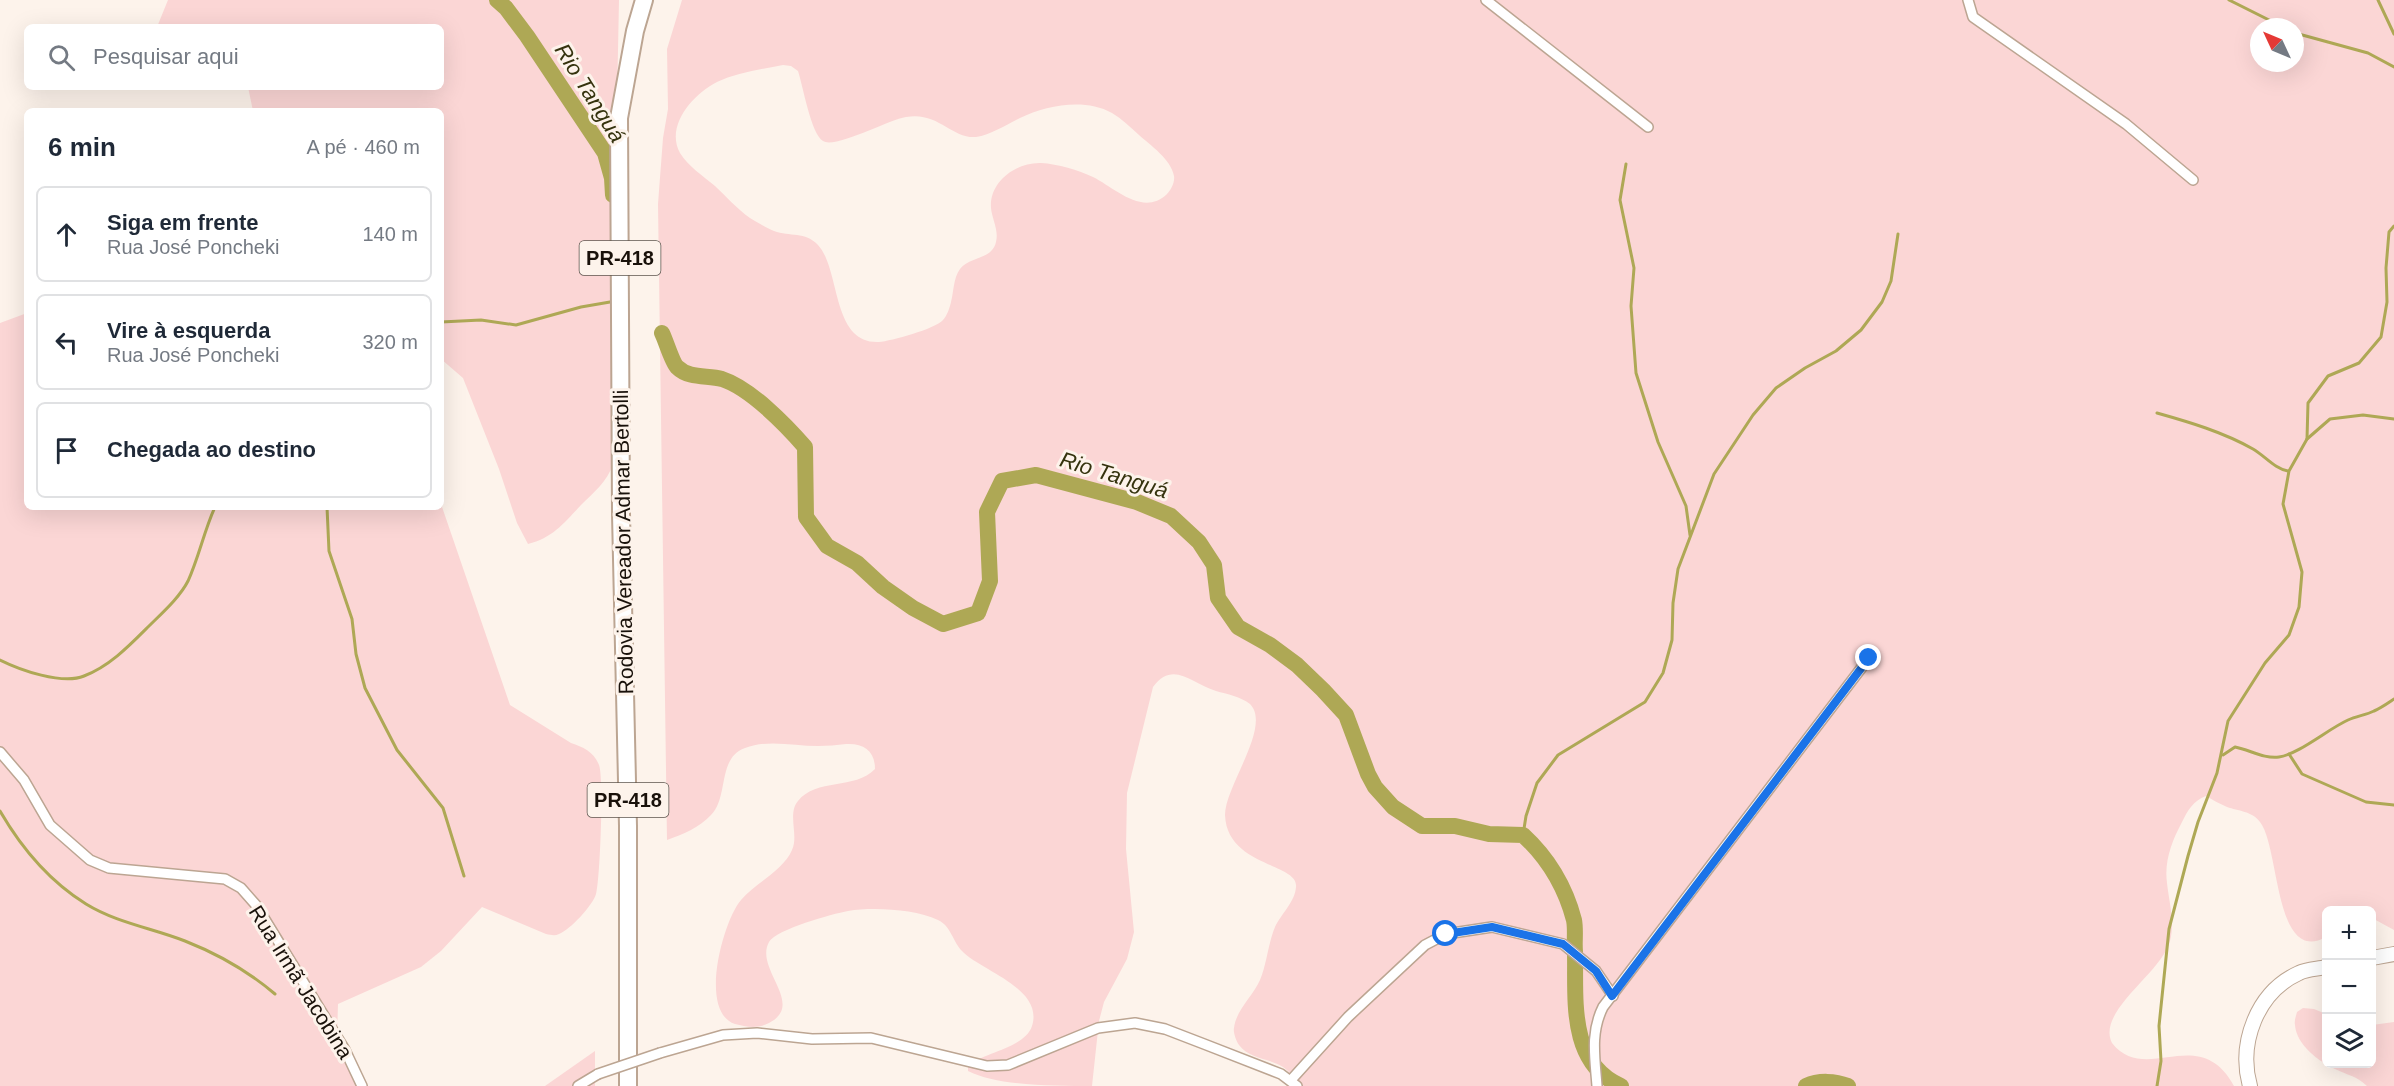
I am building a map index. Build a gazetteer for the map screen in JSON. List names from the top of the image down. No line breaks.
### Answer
{"streets":{"highway":["PR-418","Rodovia Vereador Admar Bertolli"],"street":["Rua Irmã Jacobina"]},"water":["Rio Tanguá"],"north":"top left","page":{"search":"Pesquisar aqui","heading":["6 min","A pé · 460 m"],"list":[["Siga em frente","Rua José Poncheki","140 m"],["Vire à esquerda","Rua José Poncheki","320 m"],"Chegada ao destino"],"map_buttons":["+","−"]}}
